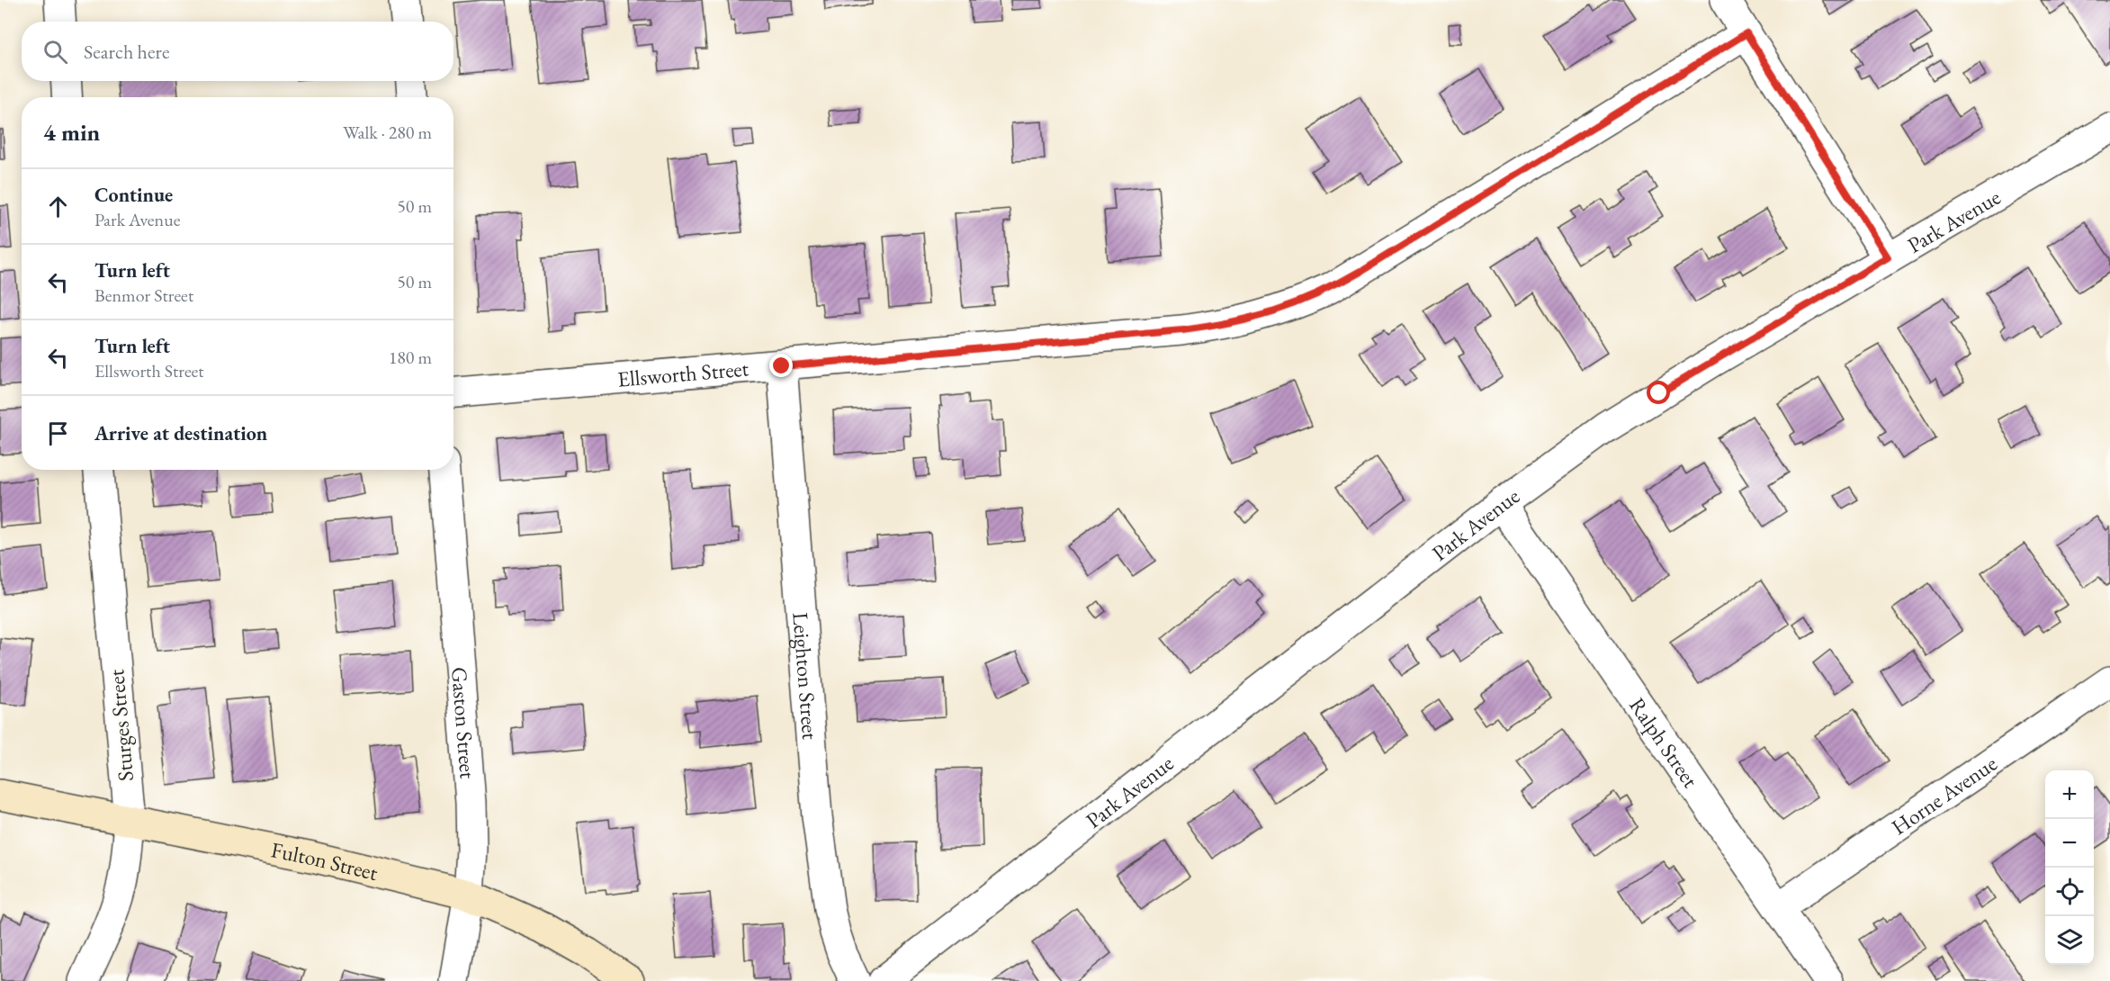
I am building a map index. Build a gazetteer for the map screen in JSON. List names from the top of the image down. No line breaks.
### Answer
{"streets":{"street":["Park Avenue","Ellsworth Street","Leighton Street","Gaston Street","Sturges Street","Ralph Street","Horne Avenue","Fulton Street"]},"crossings":[["Park Avenue","Ralph Street"],["Ellsworth Street","Leighton Street"],["Gaston Street","Fulton Street"],["Sturges Street","Fulton Street"],["Ralph Street","Horne Avenue"]],"page":{"search":"Search here","heading":["4 min","Walk · 280 m"],"list":[["Continue","Park Avenue","50 m"],["Turn left","Benmor Street","50 m"],["Turn left","Ellsworth Street","180 m"],"Arrive at destination"],"map_buttons":["+","−"]}}
